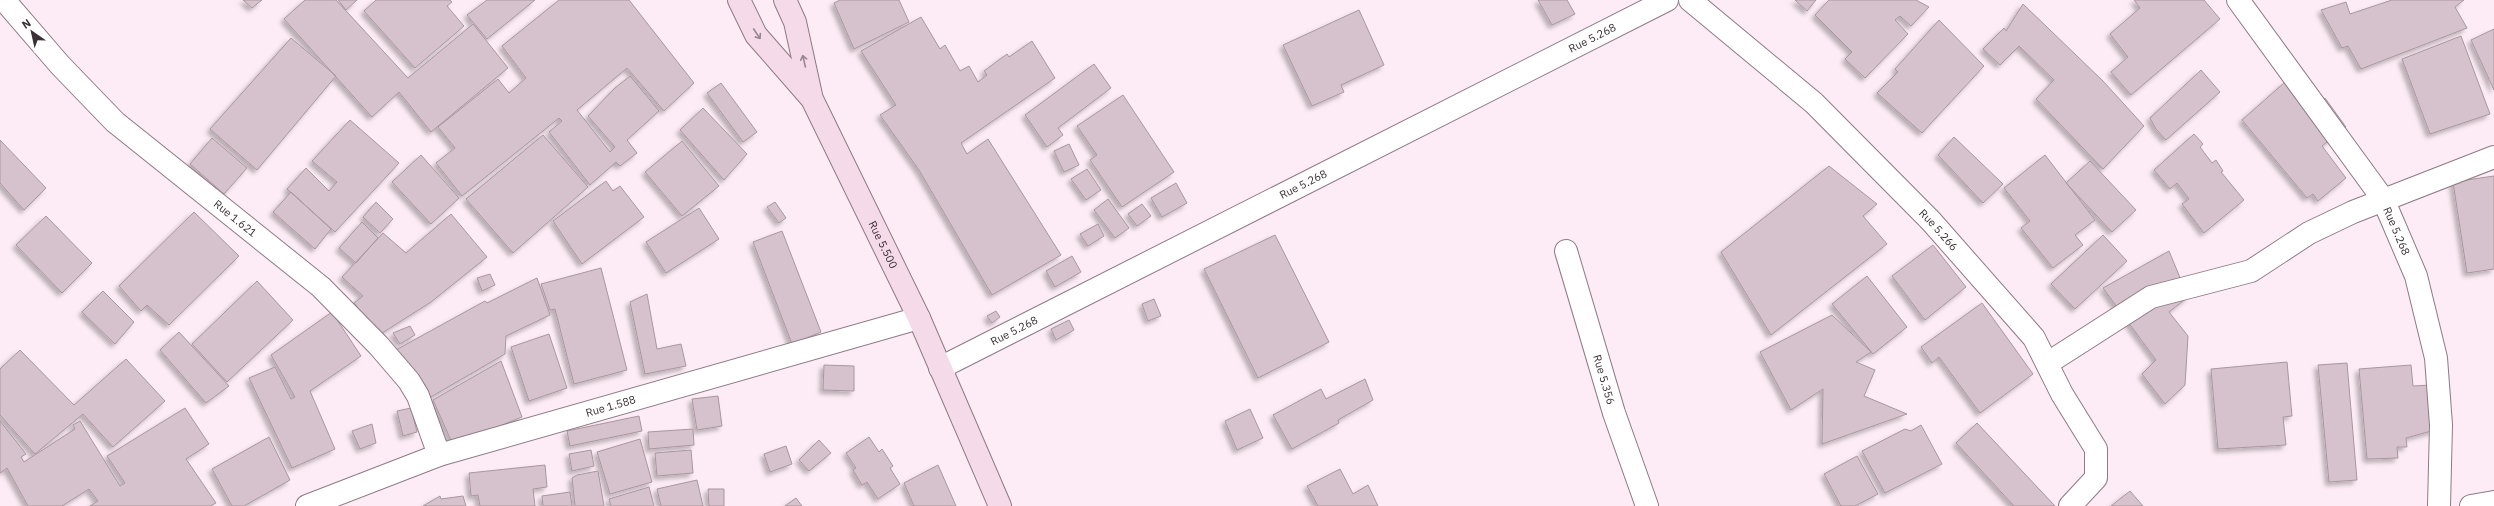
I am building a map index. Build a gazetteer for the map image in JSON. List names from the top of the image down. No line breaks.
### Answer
{"streets":{"main road":["Rue 5.500"],"street":["Rue 5.268","Rue 1.621","Rue 5.266","Rue 5.356","Rue 1.588"]},"crossings":[["Rue 5.268","Rue 5.500"],["Rue 1.621","Rue 1.588"],["Rue 5.500","Rue 1.588"]],"north":"top left"}
